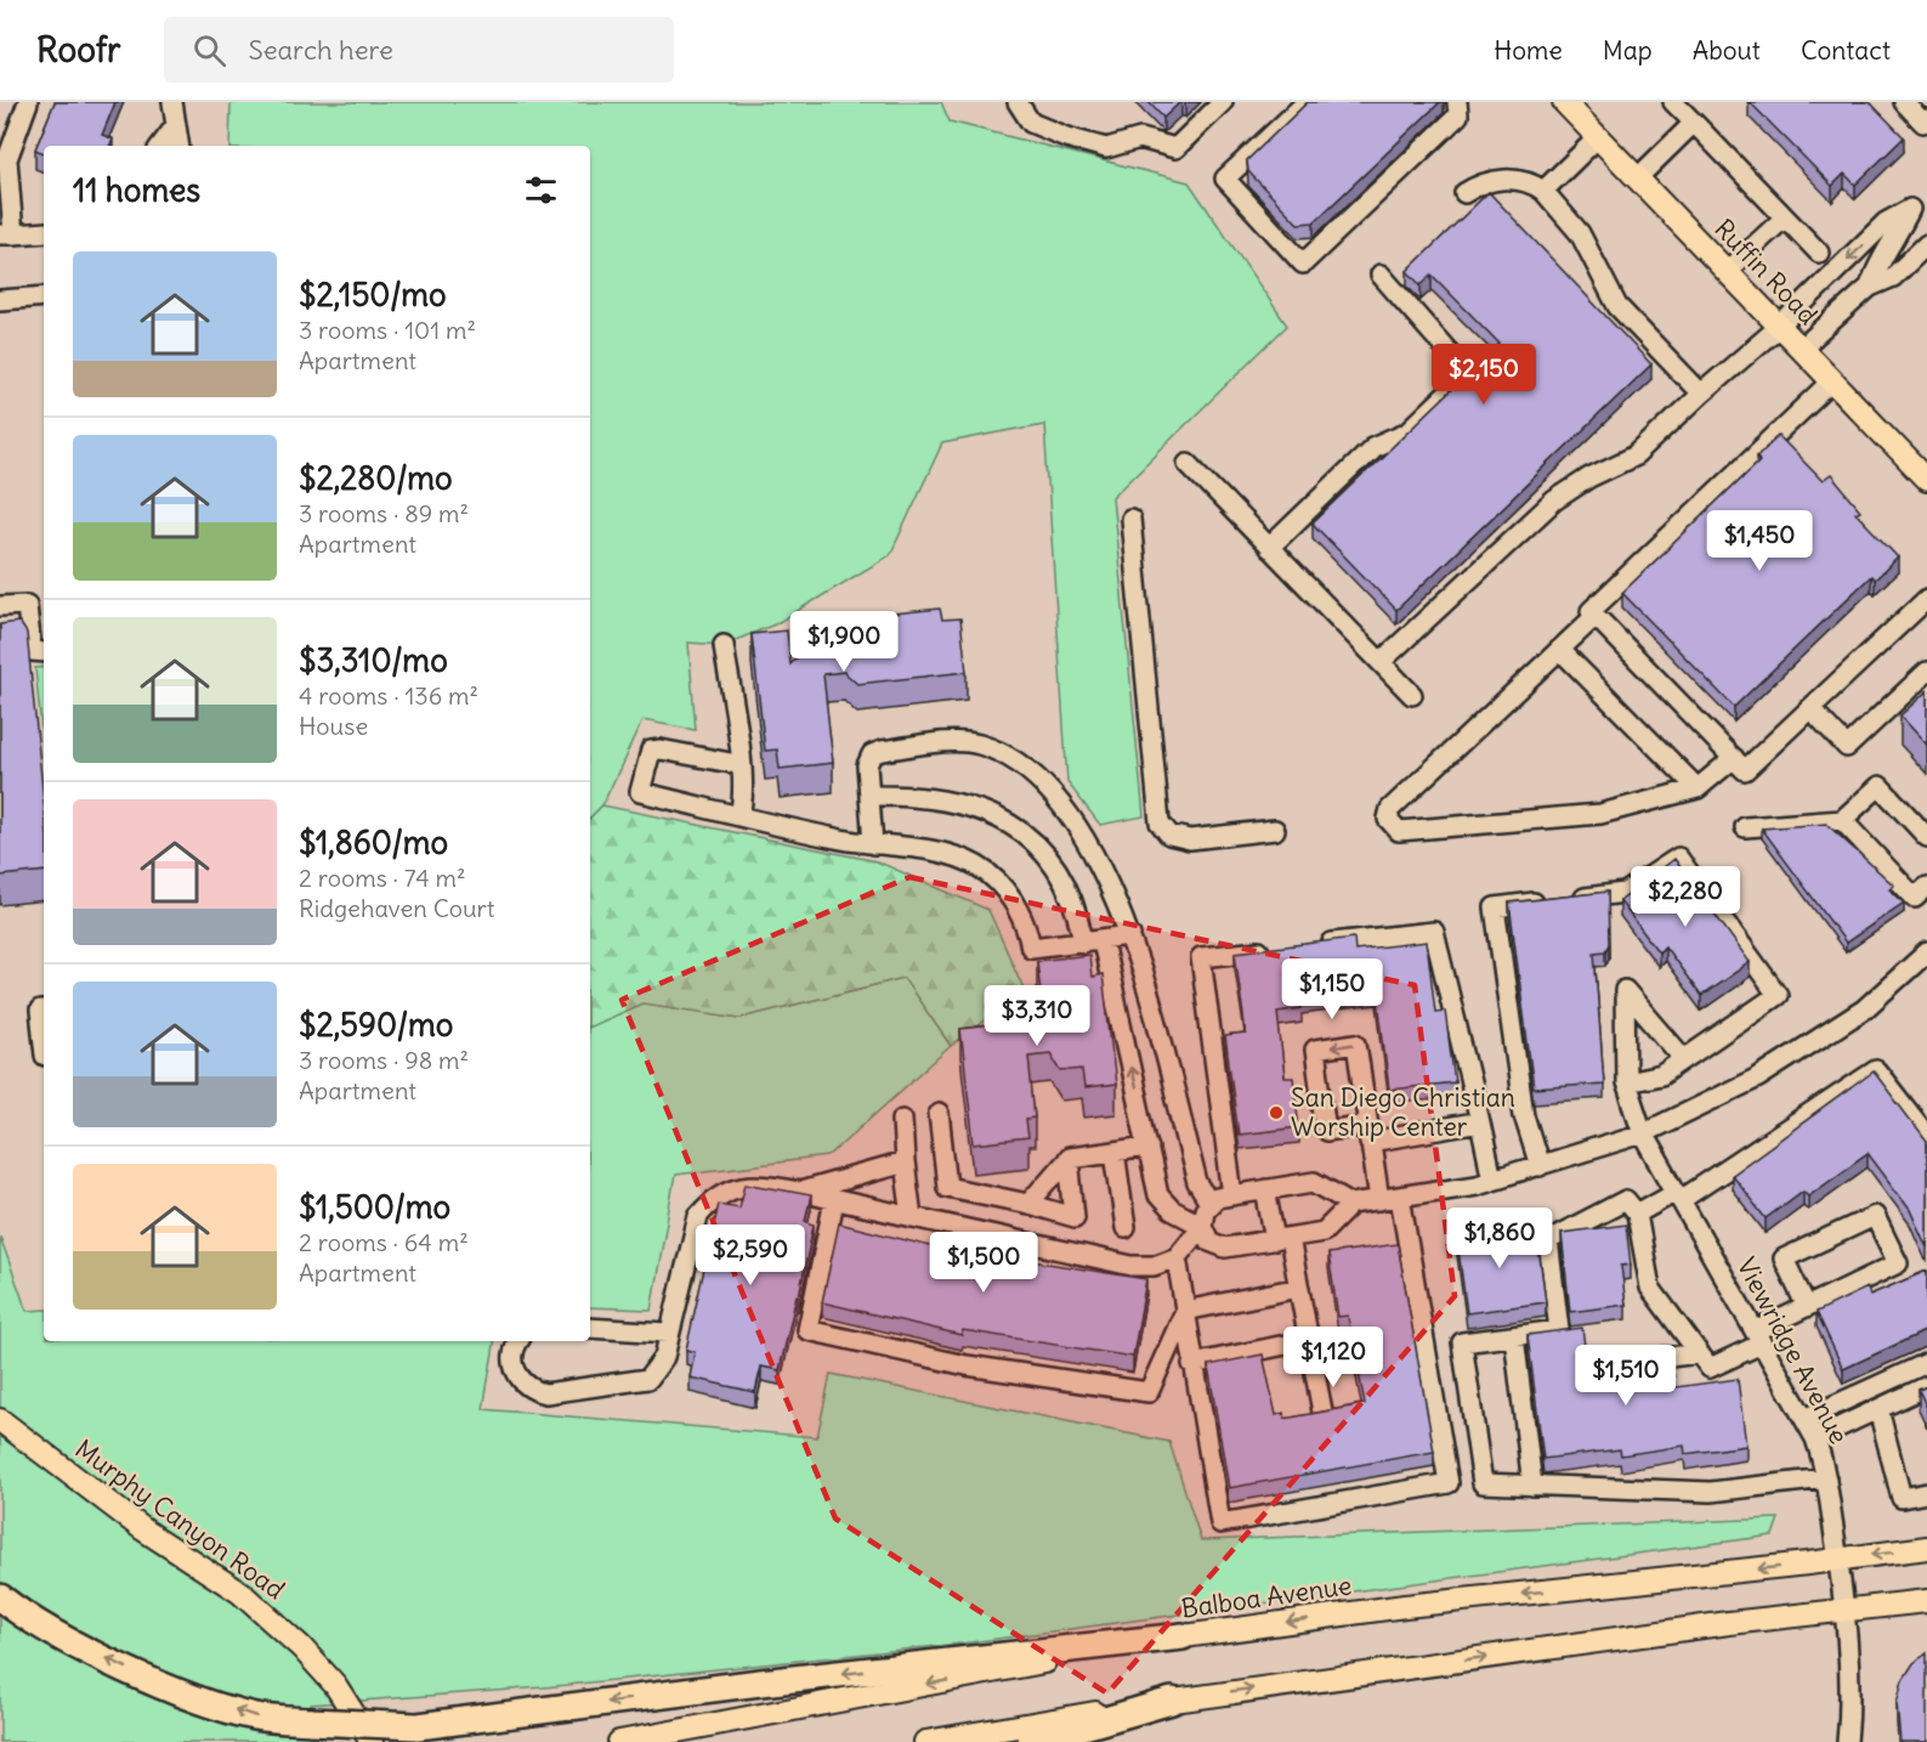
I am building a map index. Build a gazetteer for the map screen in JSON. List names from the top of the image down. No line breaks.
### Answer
{"streets":{"main road":["Ruffin Road","Murphy Canyon Road","Balboa Avenue"],"street":["Viewridge Avenue"]},"crossings":[["Viewridge Avenue","Balboa Avenue"]],"places":["San Diego Christian Worship Center"],"page":{"header":"Roofr","search":"Search here","nav":["Home","Map","About","Contact"],"heading":"11 homes","list":[{"name":"$2,150/mo","note":"3 rooms · 101 m² · Apartment"},{"name":"$2,280/mo","note":"3 rooms · 89 m² · Apartment"},{"name":"$3,310/mo","note":"4 rooms · 136 m² · House"},{"name":"$1,860/mo","note":"2 rooms · 74 m² · Ridgehaven Court"},{"name":"$2,590/mo","note":"3 rooms · 98 m² · Apartment"},{"name":"$1,500/mo","note":"2 rooms · 64 m² · Apartment"}],"price":["$2,150","$1,450","$1,900","$2,280","$1,150","$3,310","$1,860","$2,590","$1,500","$1,120","$1,510"]}}
